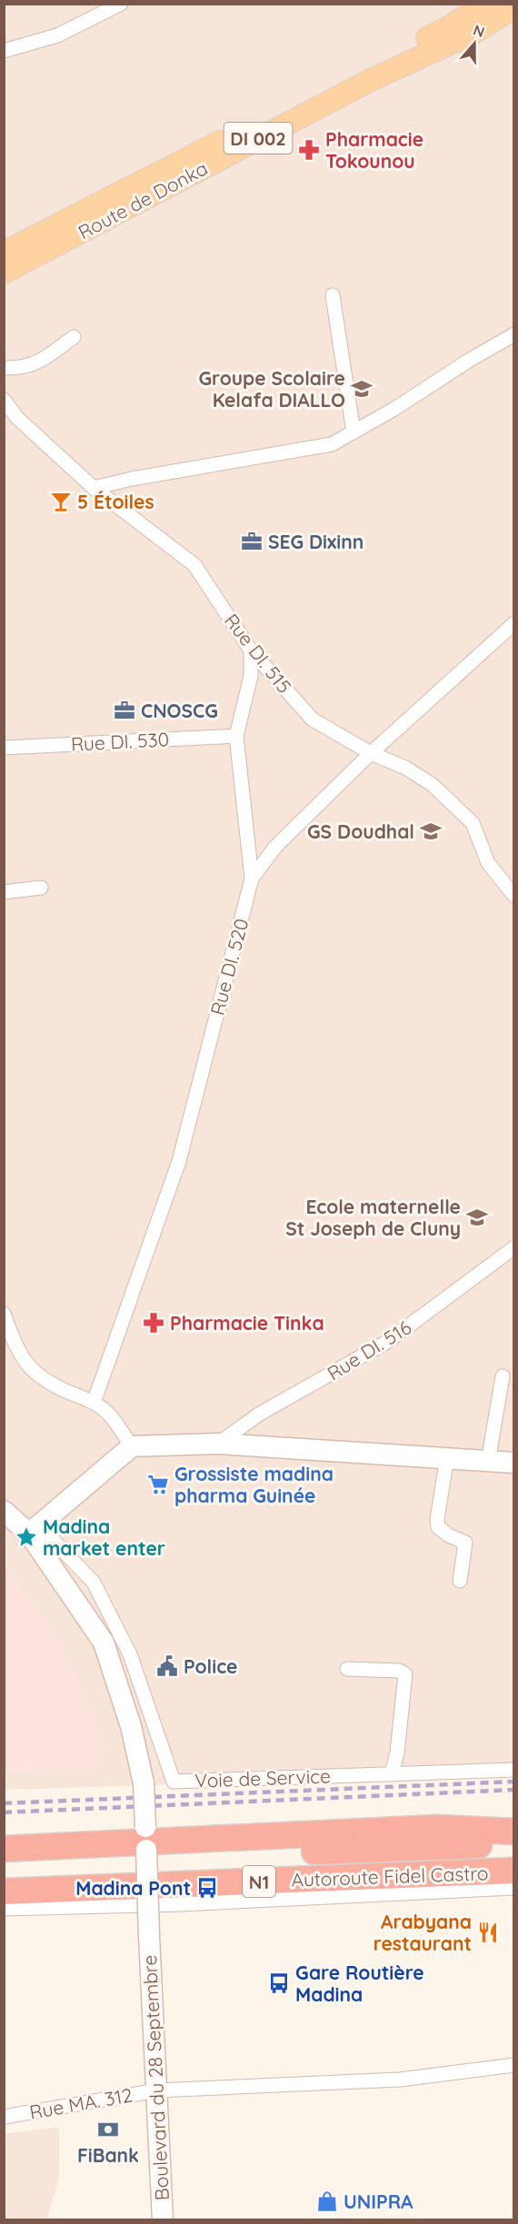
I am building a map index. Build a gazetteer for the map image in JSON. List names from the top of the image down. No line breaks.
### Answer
{"streets":{"highway":["Autoroute Fidel Castro","N1"],"main road":["DI 002","Route de Donka","Boulevard du 28 Septembre"],"street":["Rue DI. 515","Rue DI. 530","Rue DI. 520","Rue DI. 516","Voie de Service","Rue MA. 312"]},"crossings":[["Rue DI. 515","Rue DI. 520"],["Voie de Service","Boulevard du 28 Septembre"],["Boulevard du 28 Septembre","Rue MA. 312"]],"places":{"pharmacy":["Pharmacie Tokounou","Pharmacie Tinka"],"school or university":["Groupe Scolaire Kelafa DIALLO","GS Doudhal","Ecole maternelle St Joseph de Cluny"],"bar":["5 Étoiles"],"office":["SEG Dixinn","CNOSCG"],"supermarket":["Grossiste madina pharma Guinée"],"place":["Madina market enter"],"public building":["Police"],"bus stop":["Madina Pont","Gare Routière Madina"],"restaurant":["Arabyana restaurant"],"bank":["FiBank"],"shop":["UNIPRA"]},"north":"top"}
